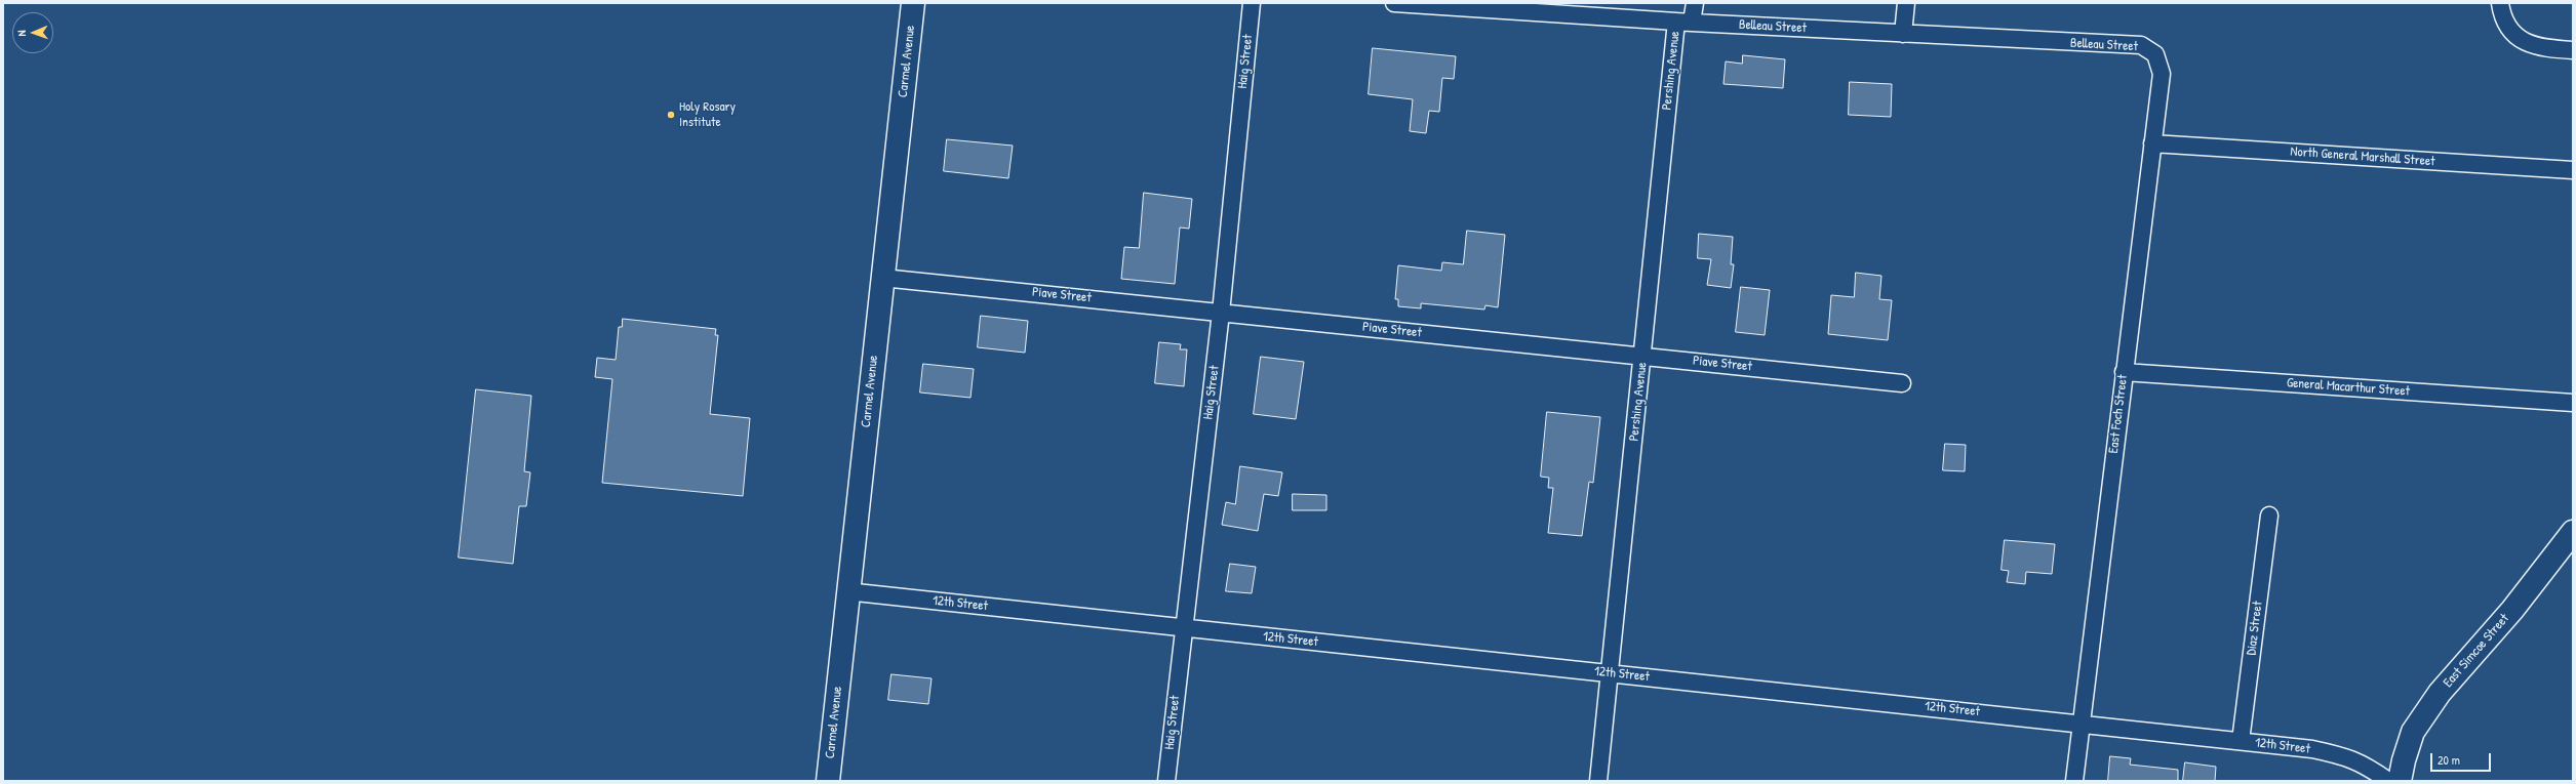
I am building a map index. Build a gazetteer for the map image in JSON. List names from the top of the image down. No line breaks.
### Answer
{"streets":{"main road":["Carmel Avenue","East Simcoe Street"],"street":["Belleau Street","Haig Street","Pershing Avenue","North General Marshall Street","Piave Street","General Macarthur Street","East Foch Street","12th Street","Diaz Street"]},"crossings":[["Belleau Street","Pershing Avenue"],["Belleau Street","East Foch Street"],["Carmel Avenue","Piave Street"],["Carmel Avenue","12th Street"],["Haig Street","Piave Street"],["Haig Street","12th Street"],["Pershing Avenue","Piave Street"],["Pershing Avenue","12th Street"],["North General Marshall Street","East Foch Street"],["General Macarthur Street","East Foch Street"],["East Foch Street","12th Street"],["12th Street","Diaz Street"]],"places":["Holy Rosary Institute"],"scale_bar":"20 m","north":"left"}
